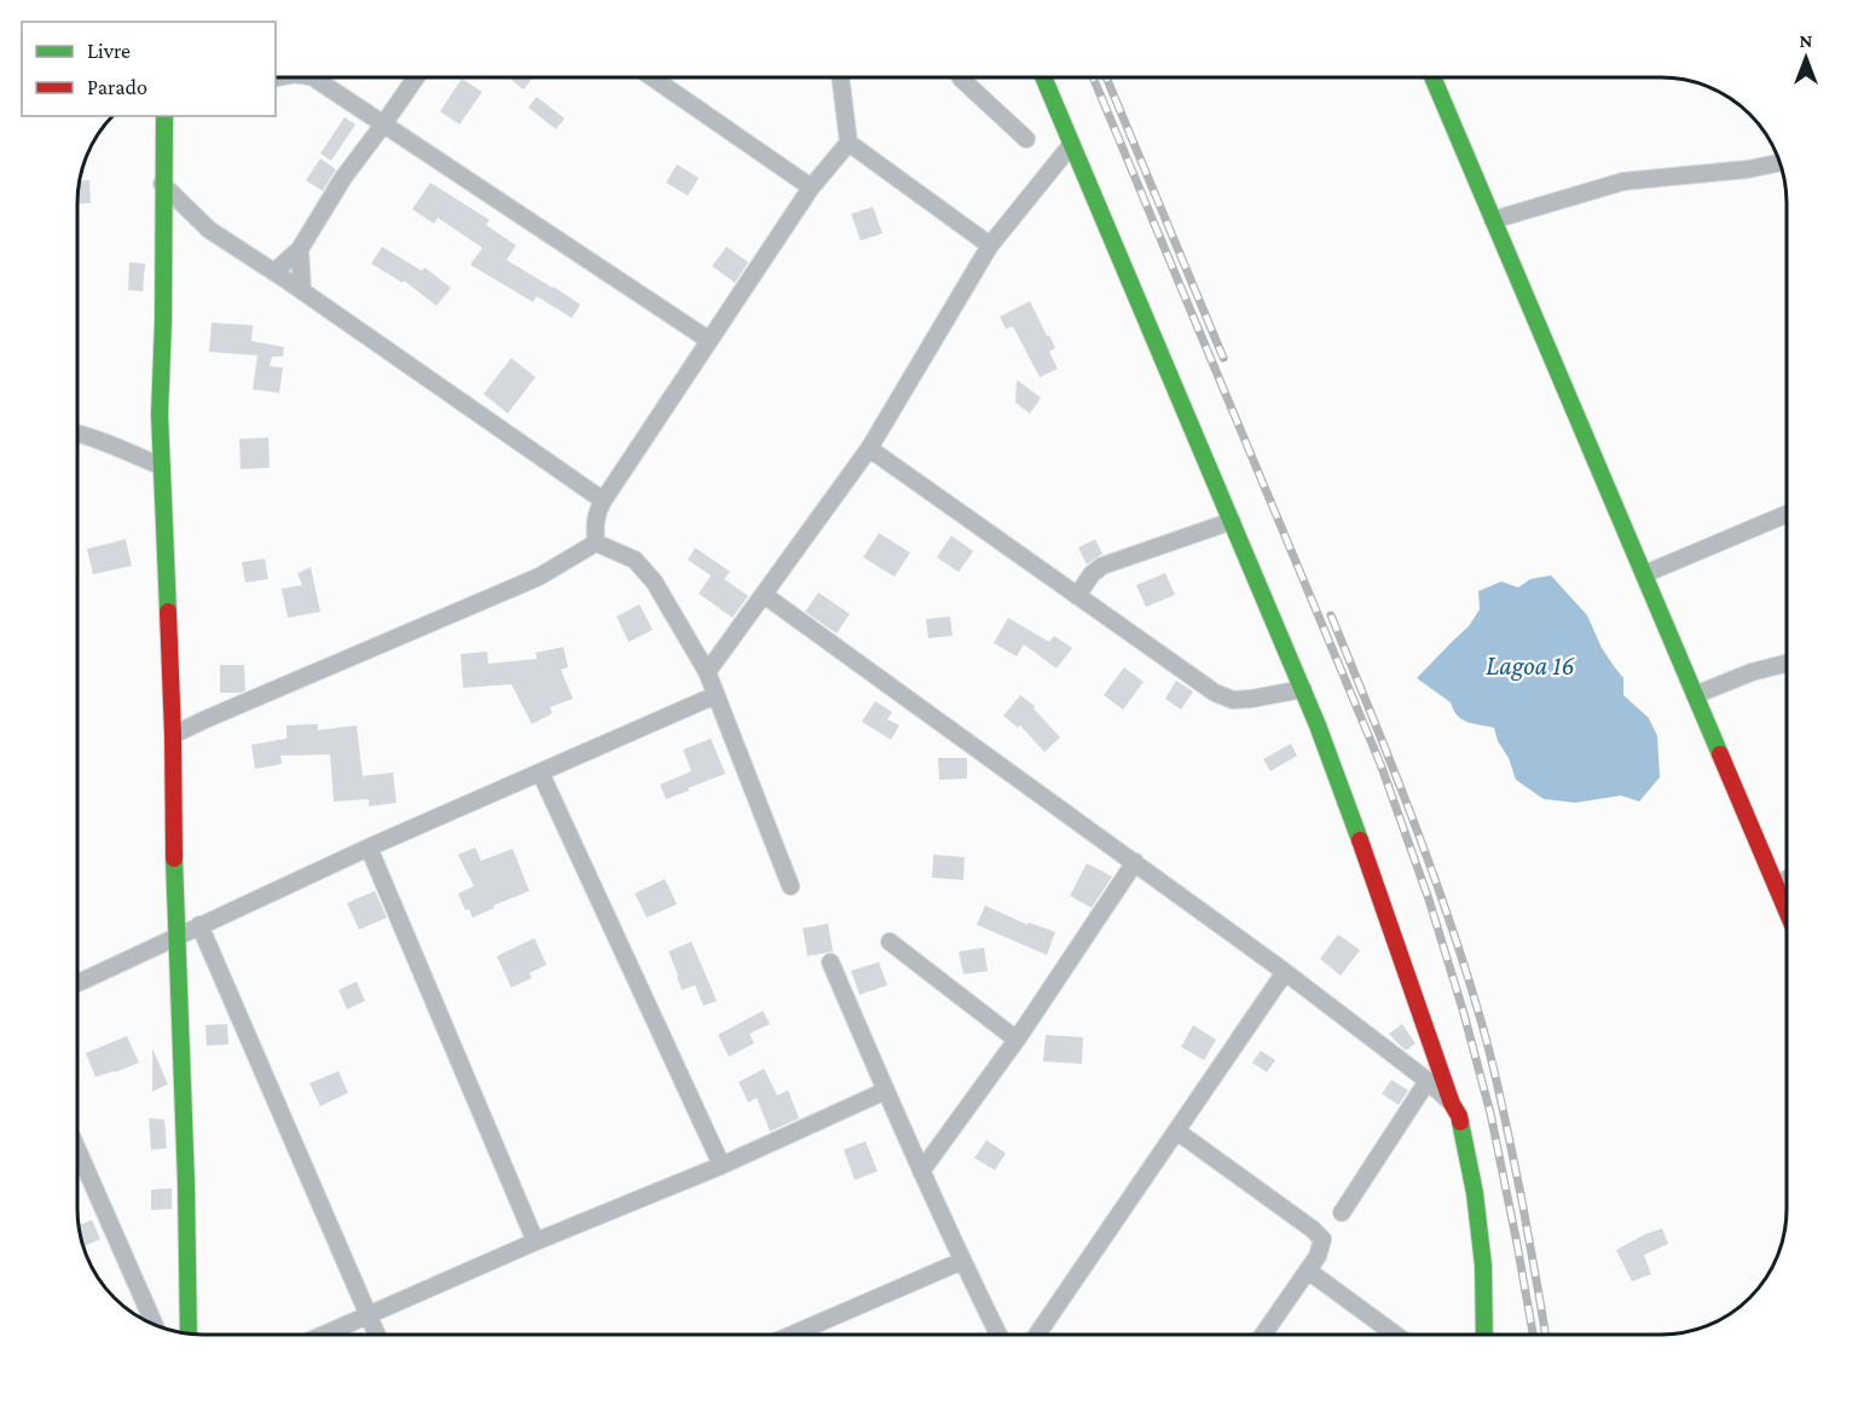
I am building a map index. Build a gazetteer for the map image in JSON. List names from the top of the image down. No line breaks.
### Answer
{"water":["Lagoa 16"],"legend":["Livre","Parado"],"north":"top"}
